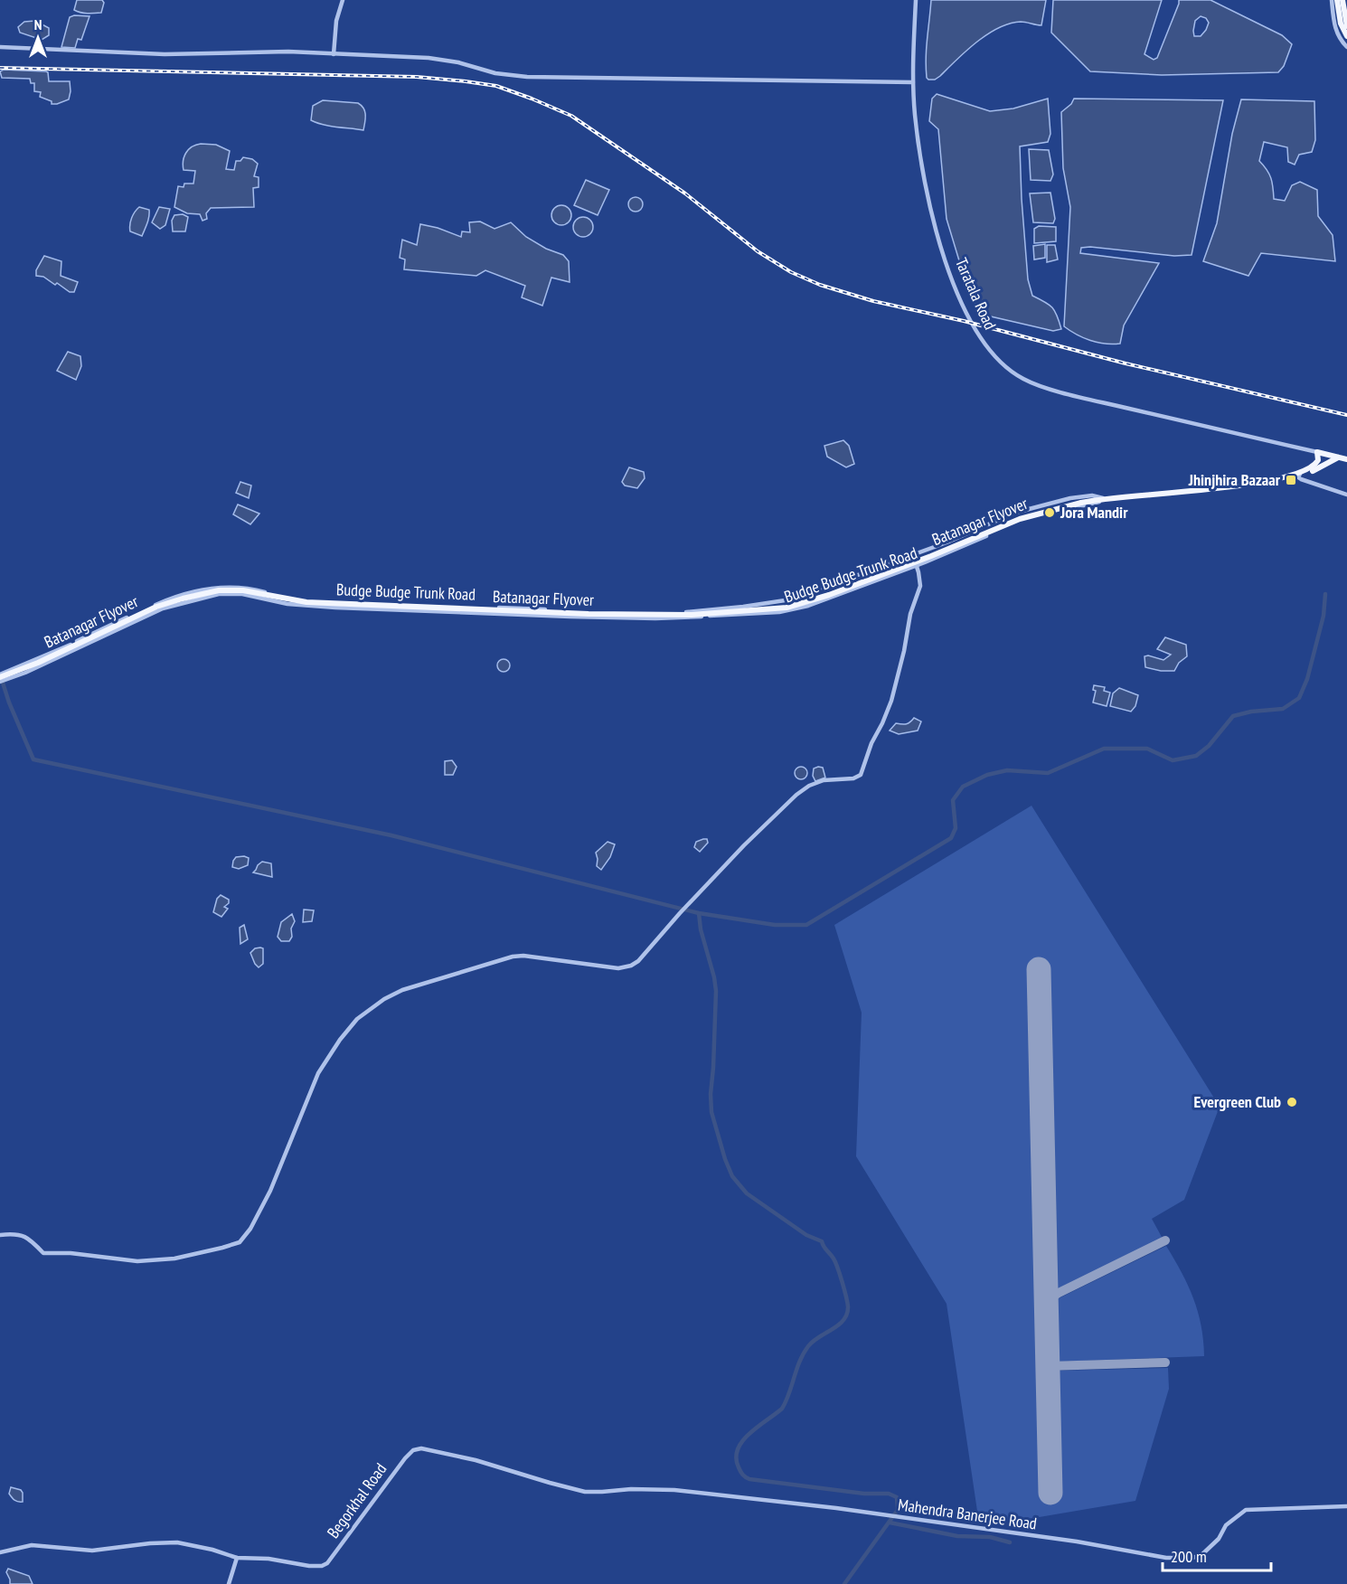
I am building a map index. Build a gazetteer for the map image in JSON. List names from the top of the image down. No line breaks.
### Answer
{"streets":{"main road":["Taratala Road","Batanagar Flyover"],"street":["Budge Budge Trunk Road","Begorkhal Road","Mahendra Banerjee Road"]},"crossings":[["Taratala Road","Batanagar Flyover"],["Batanagar Flyover","Budge Budge Trunk Road"],["Begorkhal Road","Mahendra Banerjee Road"]],"places":{"transit":["Jhinjhira Bazaar"],"other":["Jora Mandir","Evergreen Club"]},"scale_bar":"200 m","north":"top"}
